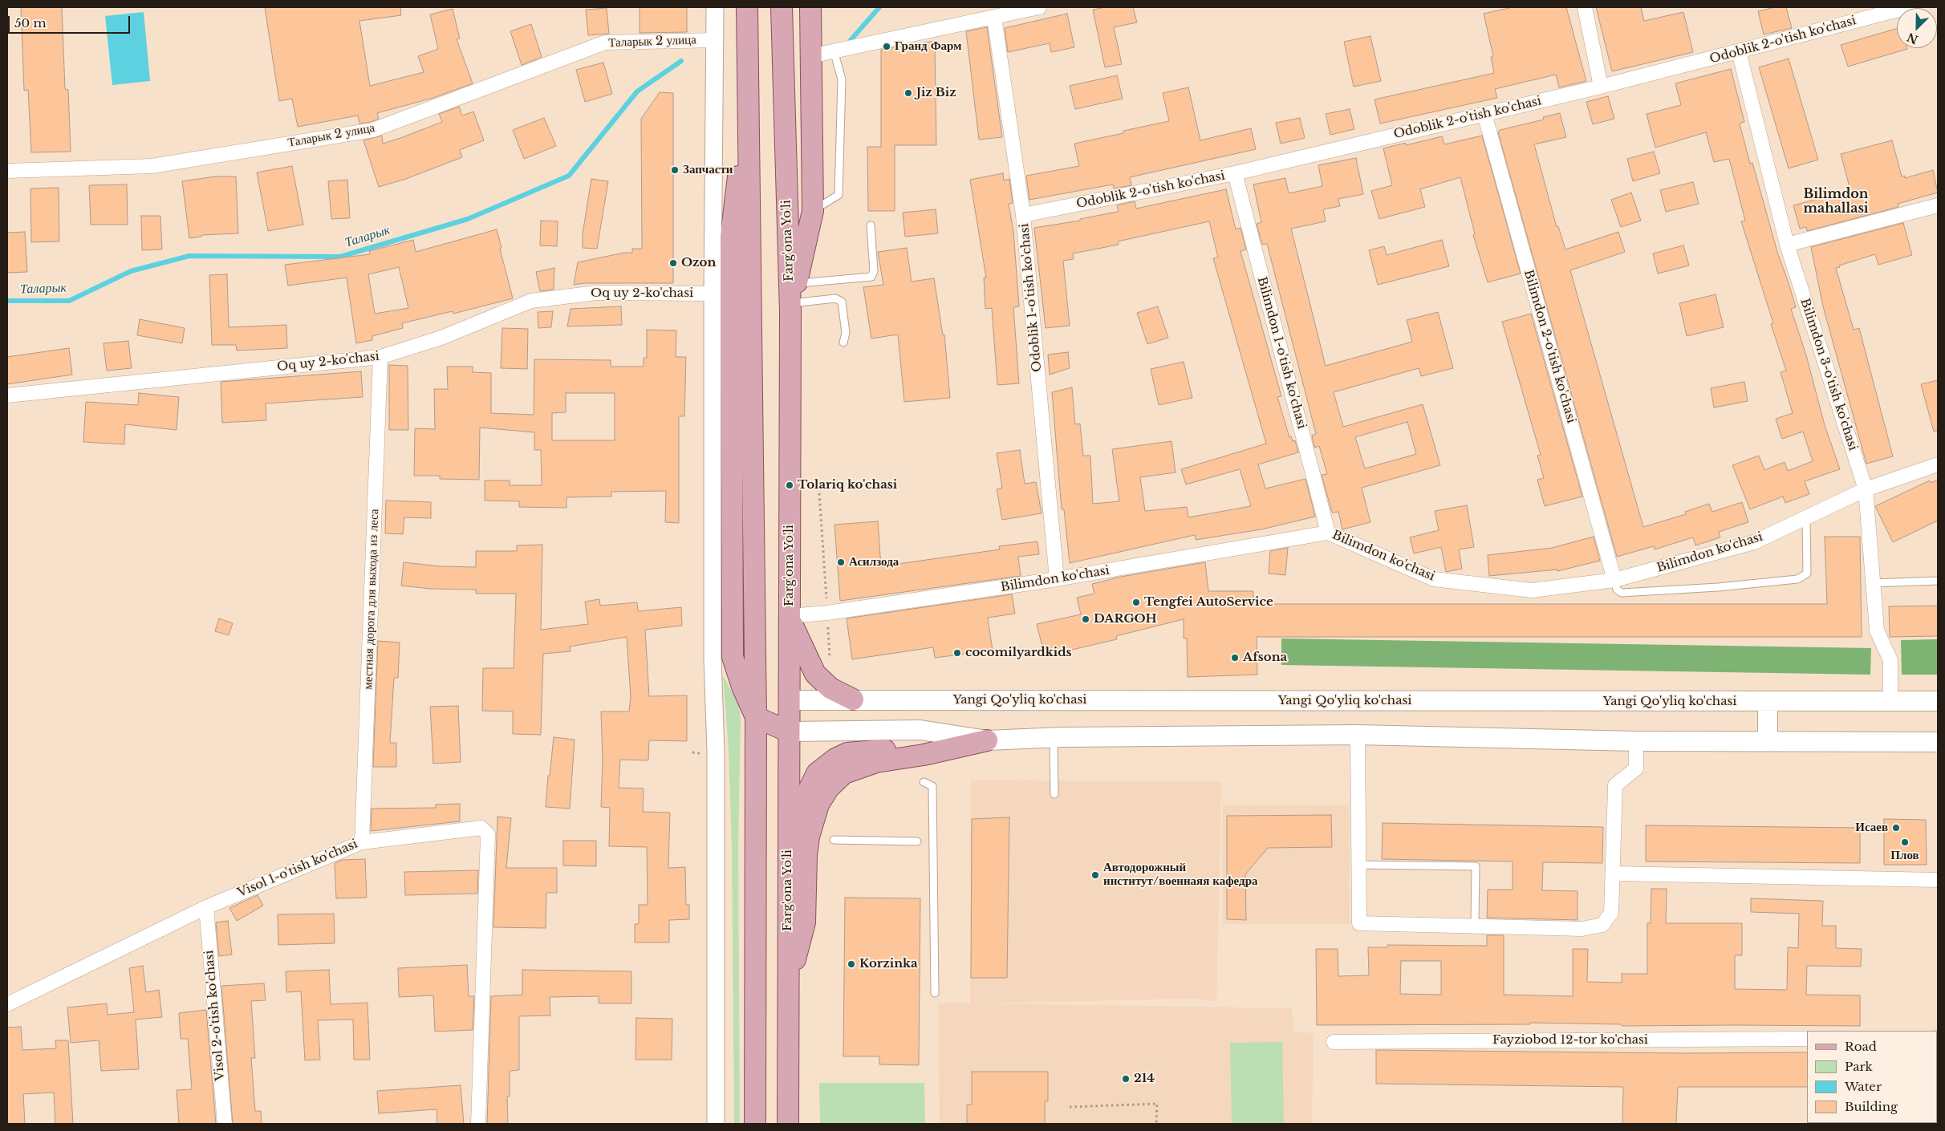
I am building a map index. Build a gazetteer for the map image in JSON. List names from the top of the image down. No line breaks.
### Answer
{"streets":{"main road":["Farg'ona Yo'li","Yangi Qo'yliq ko'chasi"],"street":["Odoblik 2-o'tish ko'chasi","Таларык 2 улица","Oq uy 2-ko'chasi","Odoblik 1-o'tish ko'chasi","Bilimdon 2-o'tish ko'chasi","Bilimdon 1-o'tish ko'chasi","Bilimdon 3-o'tish ko'chasi","Bilimdon ko'chasi","местная дорога для выхода из леса","Visol 1-o'tish ko'chasi","Visol 2-o'tish ko'chasi","Fayziobod 12-tor ko'chasi"]},"crossings":[["Odoblik 2-o'tish ko'chasi","Odoblik 1-o'tish ko'chasi"],["Odoblik 2-o'tish ko'chasi","Bilimdon 2-o'tish ko'chasi"],["Odoblik 2-o'tish ko'chasi","Bilimdon 1-o'tish ko'chasi"],["Odoblik 2-o'tish ko'chasi","Bilimdon 3-o'tish ko'chasi"],["Farg'ona Yo'li","Bilimdon ko'chasi"],["Farg'ona Yo'li","Yangi Qo'yliq ko'chasi"],["Oq uy 2-ko'chasi","местная дорога для выхода из леса"],["Odoblik 1-o'tish ko'chasi","Bilimdon ko'chasi"],["Bilimdon 2-o'tish ko'chasi","Bilimdon ko'chasi"],["Bilimdon 1-o'tish ko'chasi","Bilimdon ko'chasi"],["Bilimdon 3-o'tish ko'chasi","Bilimdon ko'chasi"],["Bilimdon 3-o'tish ko'chasi","Yangi Qo'yliq ko'chasi"],["местная дорога для выхода из леса","Visol 1-o'tish ko'chasi"],["Visol 1-o'tish ko'chasi","Visol 2-o'tish ko'chasi"]],"districts":["Bilimdon mahallasi"],"water":["Таларык"],"places":["Гранд Фарм","Jiz Biz","Запчасти","Ozon","Tolariq ko'chasi","Асилзода","Tengfei AutoService","DARGOH","cocomilyardkids","Afsona","Исаев","Плов","Автодорожный институт/военнаяя кафедра","Korzinka","214"],"legend":["Road","Park","Water","Building"],"scale_bar":"50 m","north":"bottom left"}
